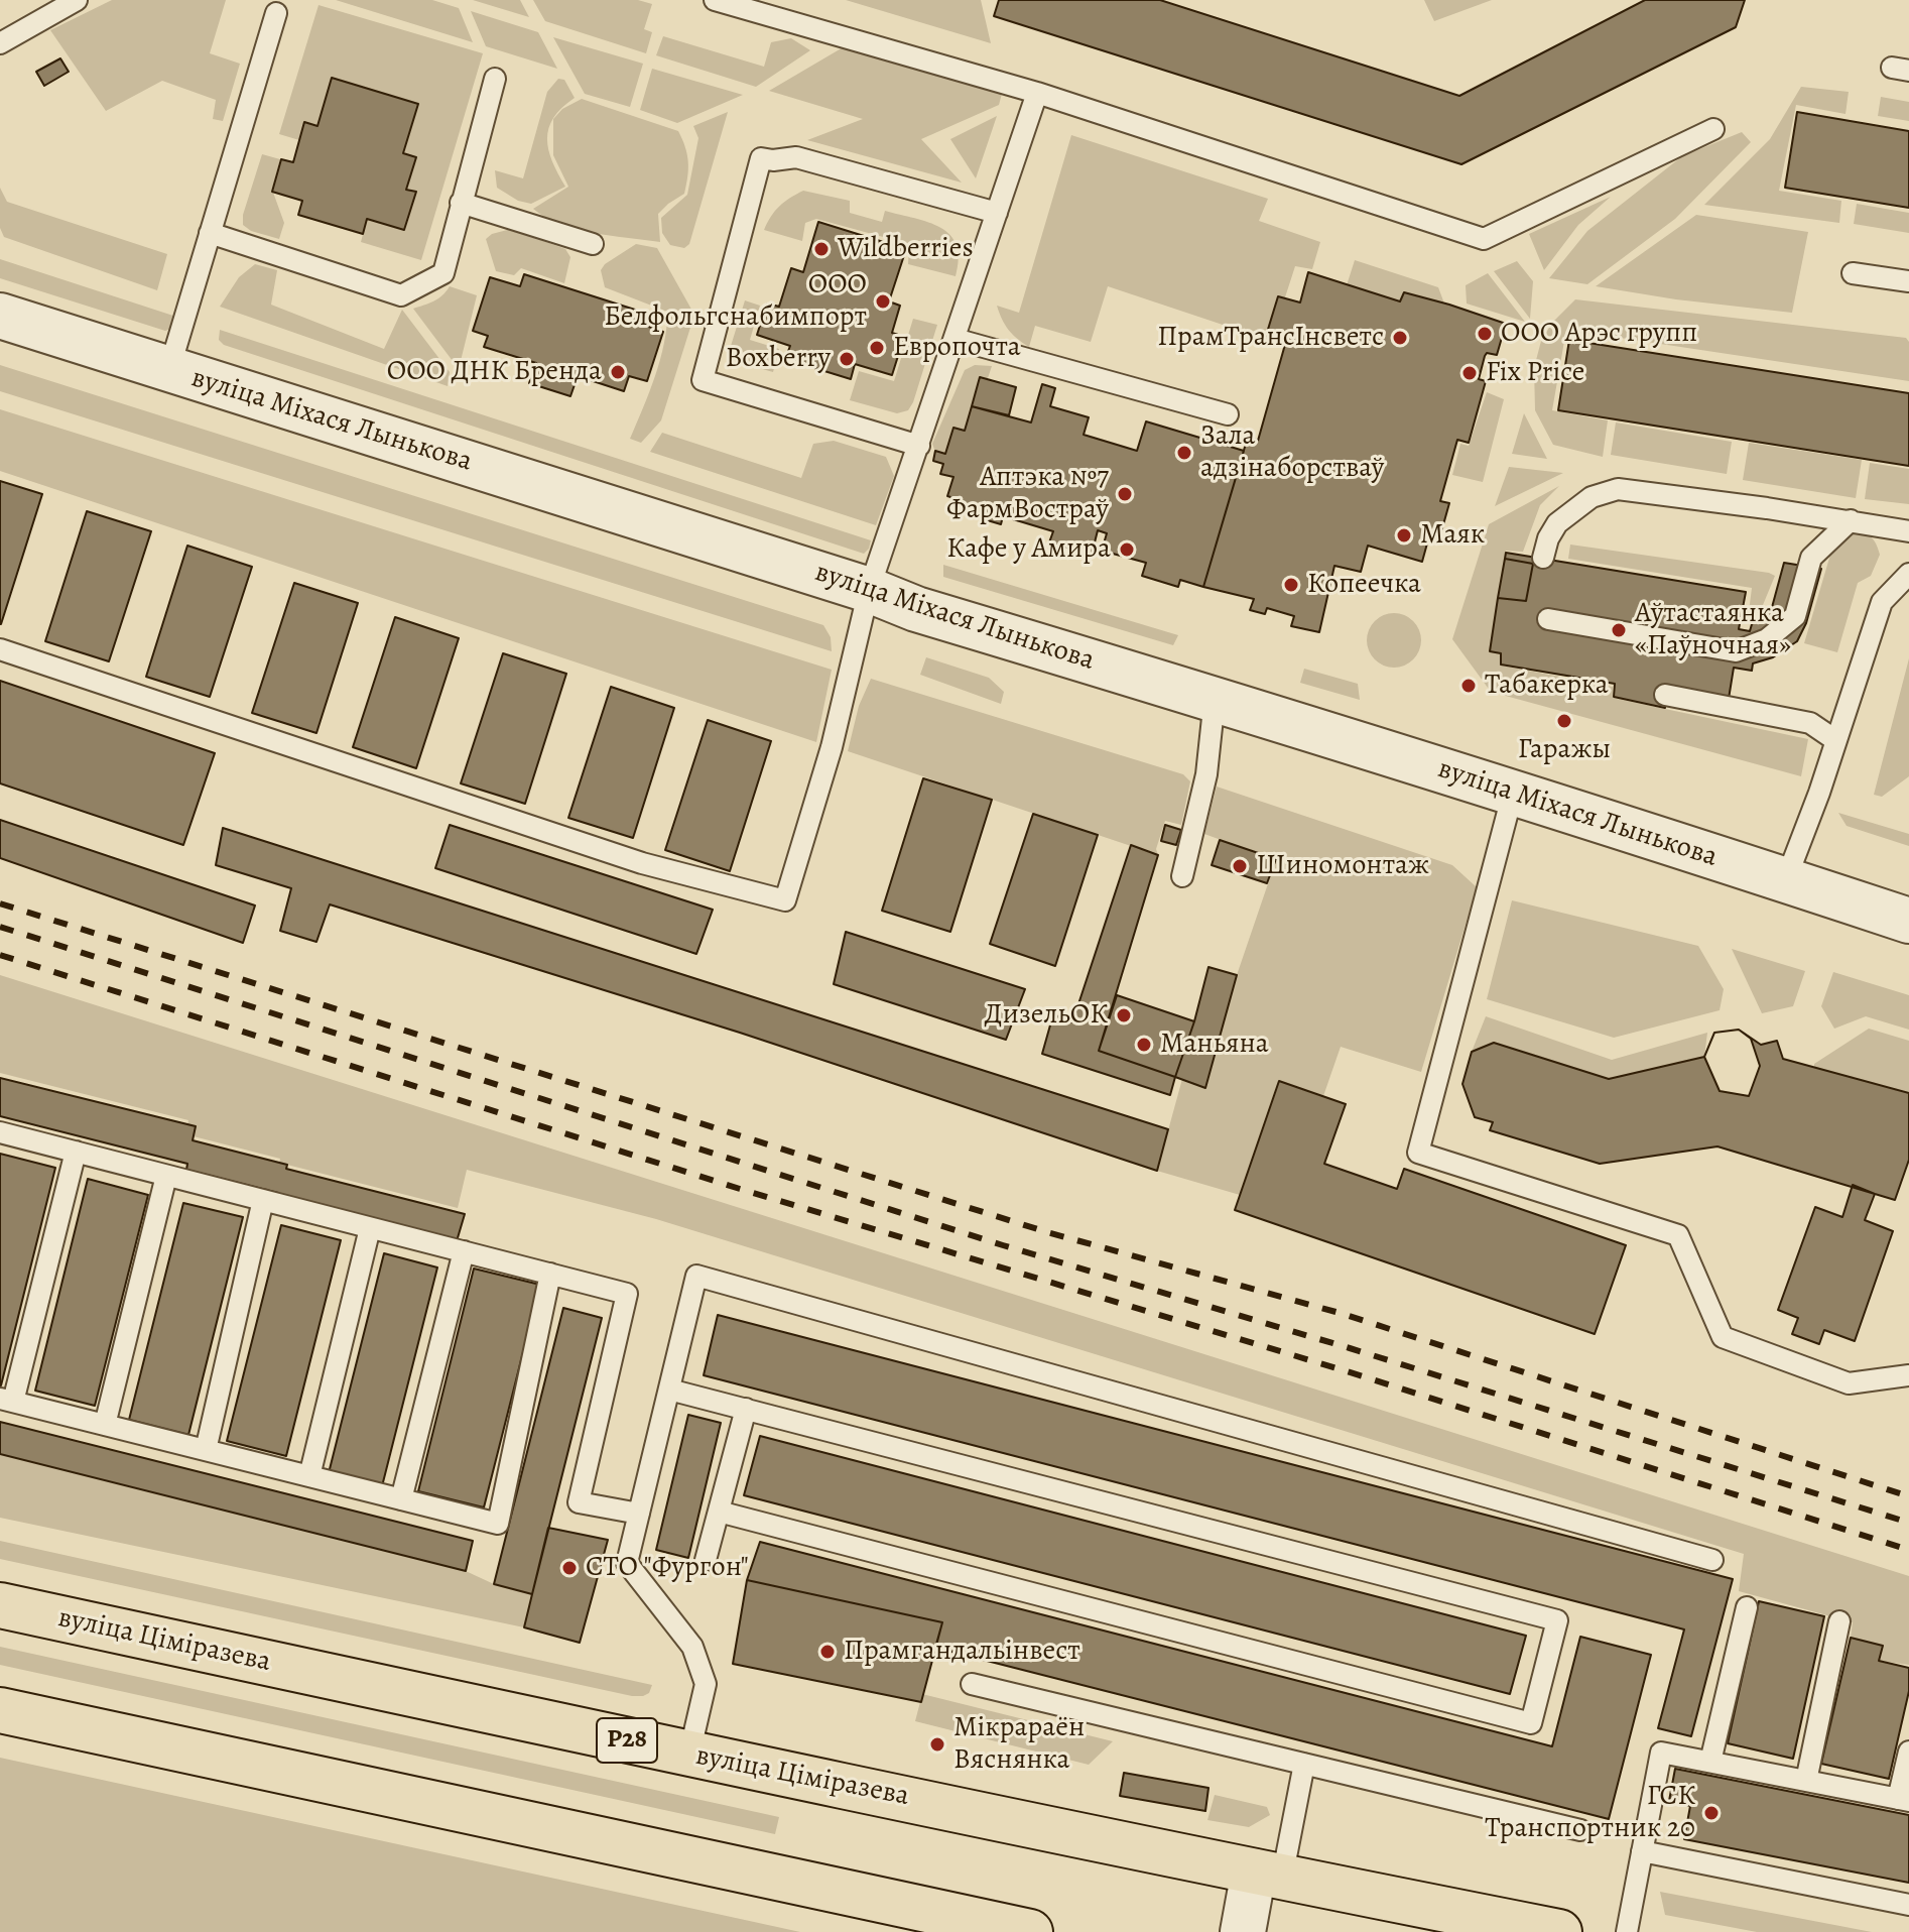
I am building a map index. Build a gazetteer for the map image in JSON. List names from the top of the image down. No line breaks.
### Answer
{"streets":{"main road":["вуліца Ціміразева","Р28"],"street":["вуліца Міхася Лынькова"]},"places":["Wildberries","OOO Белфольгснабимпорт","ООО Арэс групп","ПрамТрансІнсветс","Европочта","Boxberry","ООО ДНК Бренда","Fix Price","Зала адзінаборстваў","Аптэка №7 ФармВостраў","Маяк","Кафе у Амира","Копеечка","Аўтастаянка «Паўночная»","Табакерка","Гаражы","Шиномонтаж","ДизельОК","Маньяна","СТО \"Фургон\"","Прамгандальінвест","Мікрараён Вяснянка","ГСК Транспортник 20"]}
